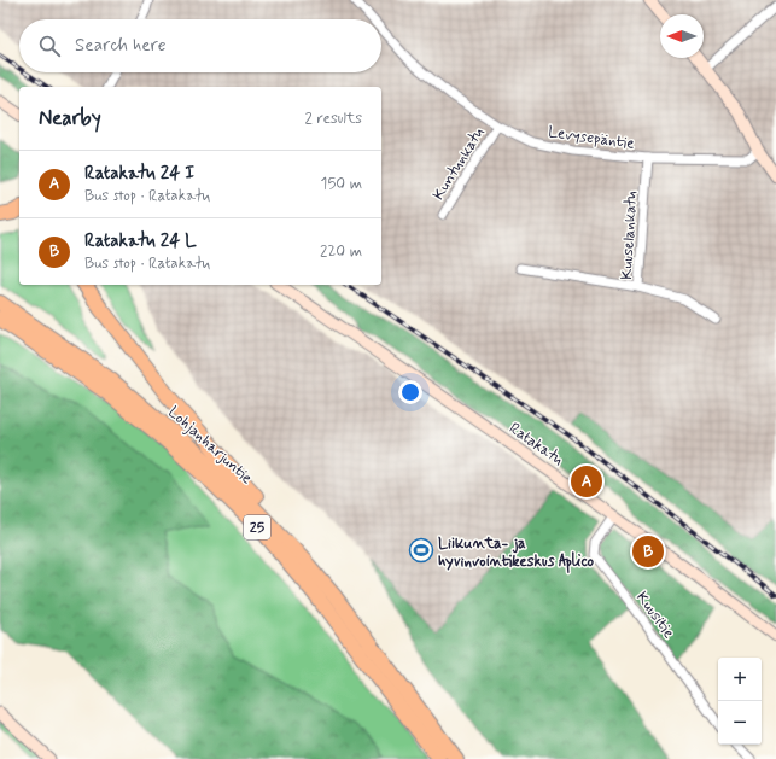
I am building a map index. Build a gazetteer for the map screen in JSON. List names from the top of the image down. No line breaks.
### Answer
{"streets":{"highway":["Lohjanharjuntie","25"],"street":["Levysepäntie","Kuntunkatu","Kuuselankatu","Ratakatu","Kuusitie"]},"crossings":[["Levysepäntie","Kuntunkatu"],["Levysepäntie","Kuuselankatu"],["Ratakatu","Kuusitie"]],"places":{"sports":["Liikunta- ja hyvinvointikeskus Aplico"]},"north":"left","page":{"search":"Search here","heading":["Nearby","2 results"],"list":[{"mark":"A","name":"Ratakatu 24 I","note":"Bus stop · Ratakatu","value":"150 m"},{"mark":"B","name":"Ratakatu 24 L","note":"Bus stop · Ratakatu","value":"220 m"}],"pins":["A","B"],"map_buttons":["+","−"]}}
